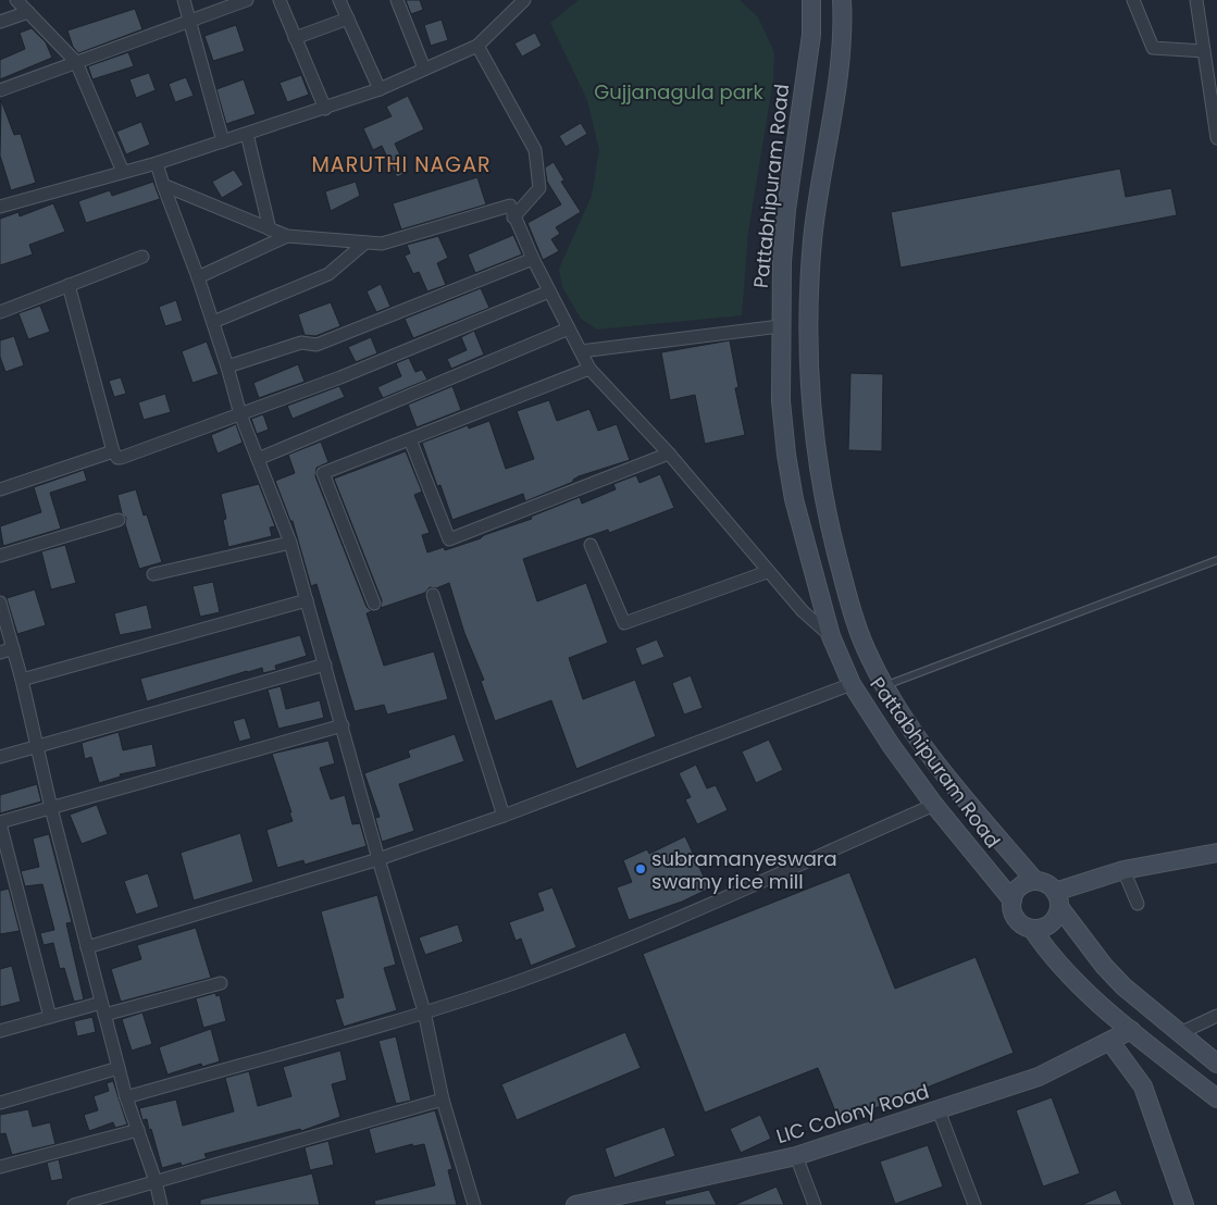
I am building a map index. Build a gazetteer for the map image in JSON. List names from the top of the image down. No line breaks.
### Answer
{"streets":{"street":["Pattabhipuram Road","LIC Colony Road"]},"districts":["MARUTHI NAGAR"],"parks":["Gujjanagula park"],"places":["subramanyeswara swamy rice mill"]}
